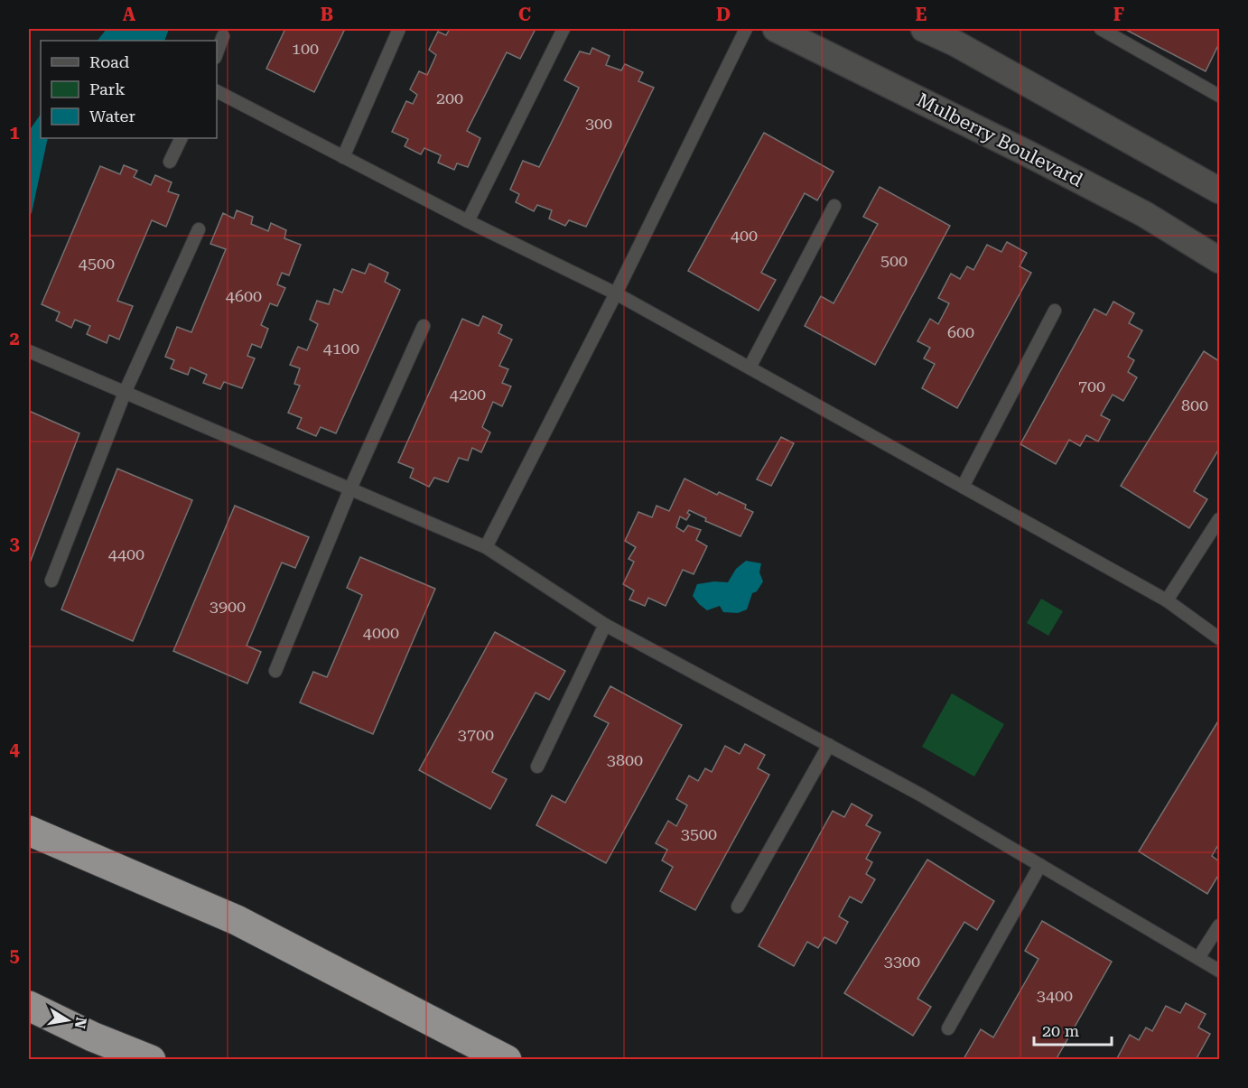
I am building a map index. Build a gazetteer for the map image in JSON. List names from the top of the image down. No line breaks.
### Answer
{"streets":{"street":["Mulberry Boulevard"]},"house_numbers":["100","200","300","400","500","4500","4600","600","4100","700","4200","800","4400","3900","4000","3700","3800","3500","3300","3400"],"legend":["Road","Park","Water"],"scale_bar":"20 m","north":"right","grid":{"columns":["A","B","C","D","E","F"],"rows":["1","2","3","4","5"]}}
